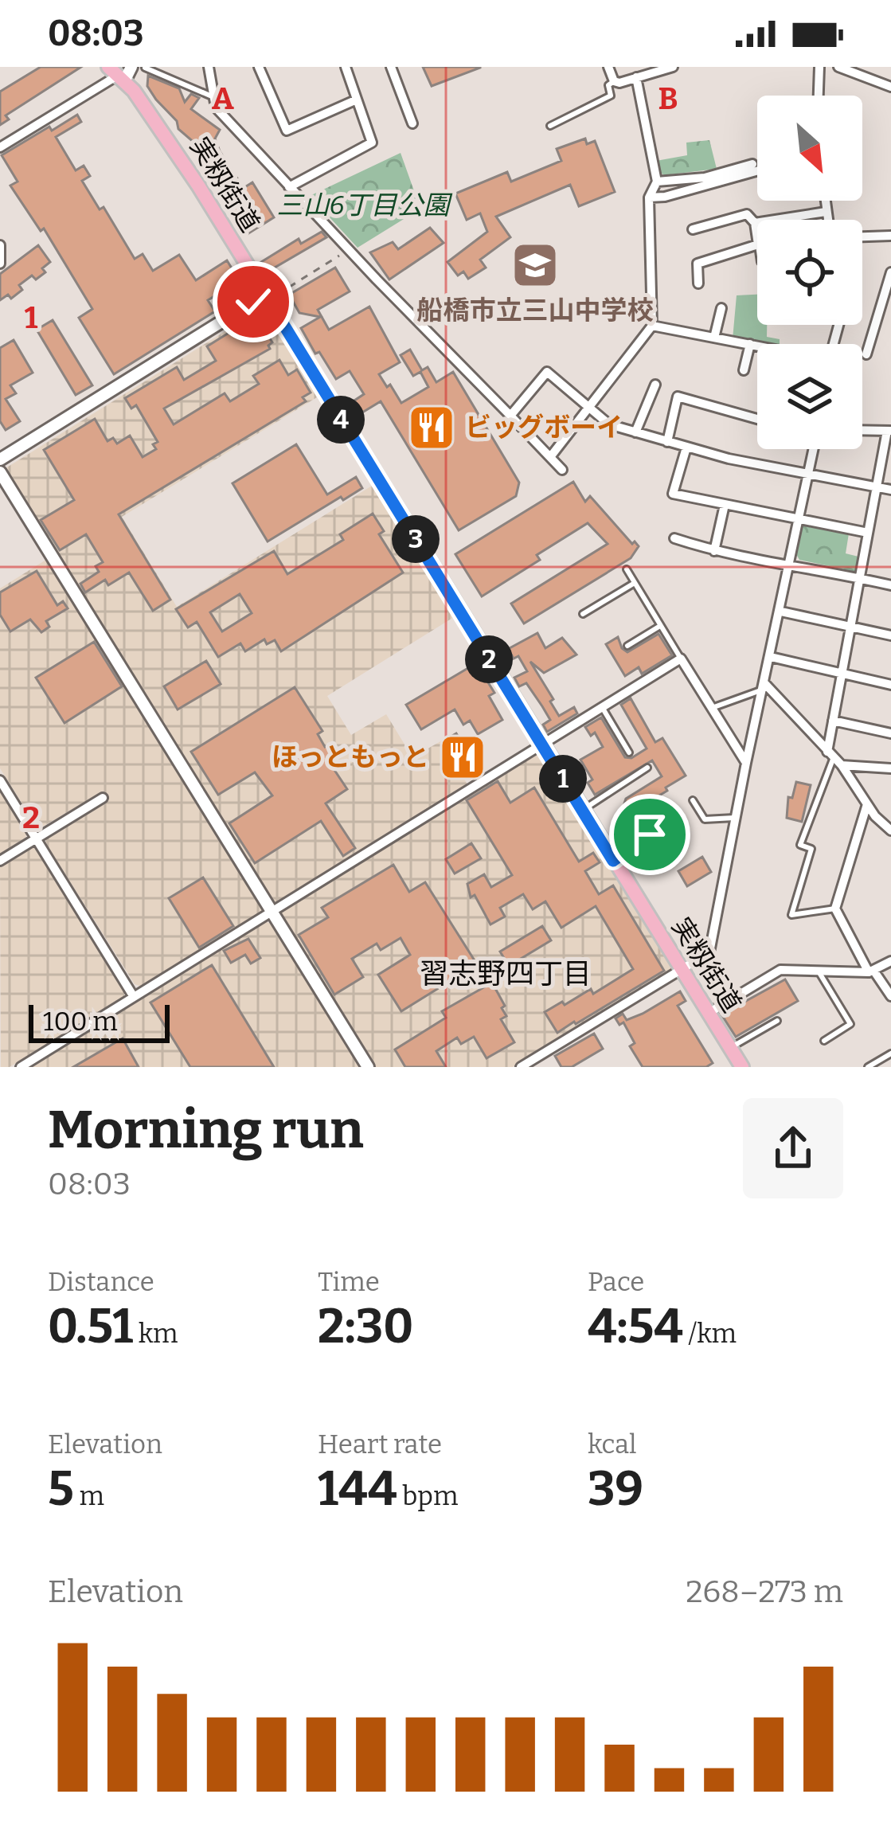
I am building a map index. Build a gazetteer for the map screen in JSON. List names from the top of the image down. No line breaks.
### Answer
{"streets":{"main road":["実籾街道"]},"districts":["習志野四丁目"],"parks":["三山6丁目公園"],"places":{"school or university":["船橋市立三山中学校"],"restaurant":["ビッグボーイ","ほっともっと"]},"scale_bar":"100 m","north":"bottom right","page":{"status":"08:03","pins":["4","3","2","1"],"scale":"100 m","heading":["Morning run","08:03"],"stats":[["Distance","0.51 km"],["Time","2:30"],["Pace","4:54 /km"],["Elevation","5 m"],["Heart rate","144 bpm"],["kcal","39"]],"chart":["Elevation","268–273 m"]},"grid":{"columns":["A","B"],"rows":["1","2"]}}
